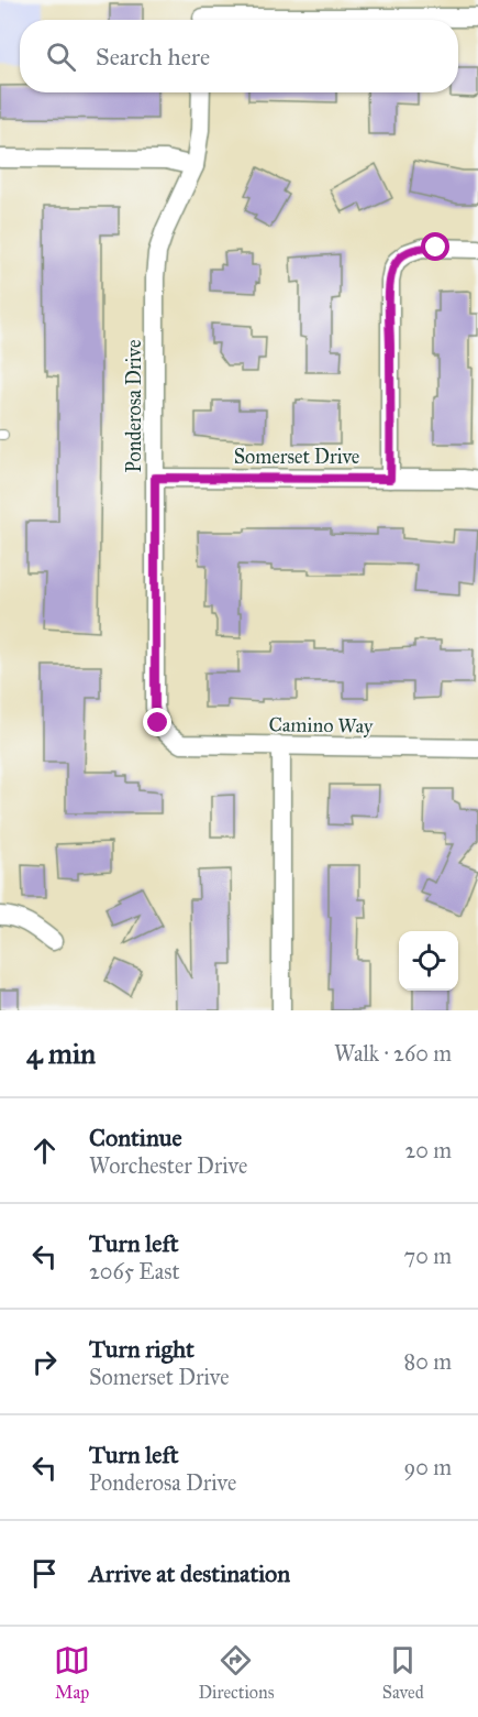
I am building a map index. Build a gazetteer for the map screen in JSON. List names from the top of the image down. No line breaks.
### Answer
{"streets":{"street":["Ponderosa Drive","Somerset Drive","Camino Way"]},"crossings":[["Ponderosa Drive","Somerset Drive"],["Ponderosa Drive","Camino Way"]],"page":{"search":"Search here","heading":["4 min","Walk · 260 m"],"list":[["Continue","Worchester Drive","20 m"],["Turn left","2065 East","70 m"],["Turn right","Somerset Drive","80 m"],["Turn left","Ponderosa Drive","90 m"],"Arrive at destination"],"nav":["Map","Directions","Saved"]}}
